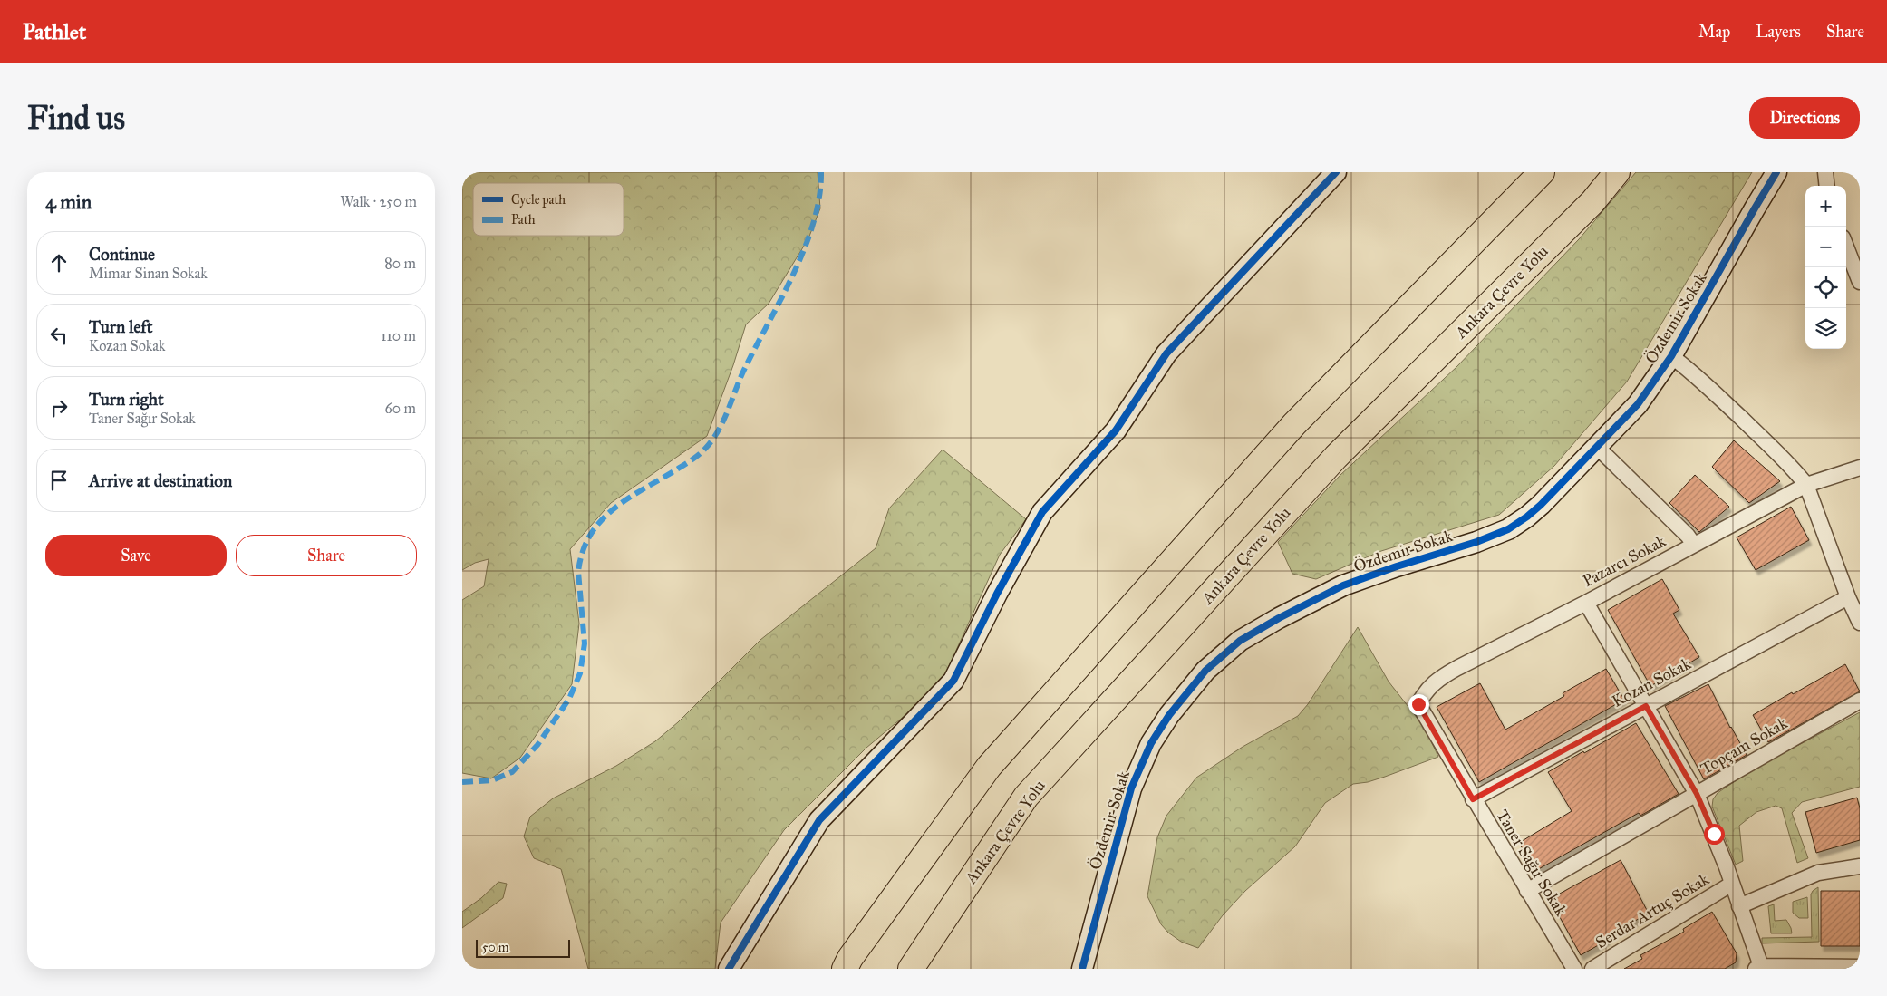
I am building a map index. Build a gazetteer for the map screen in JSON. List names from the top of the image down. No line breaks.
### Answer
{"streets":{"highway":["Ankara Çevre Yolu"],"street":["Özdemir Sokak","Pazarcı Sokak","Kozan Sokak","Topçam Sokak","Taner Sağır Sokak","Serdar Artuç Sokak"]},"crossings":[["Pazarcı Sokak","Taner Sağır Sokak"],["Kozan Sokak","Taner Sağır Sokak"],["Topçam Sokak","Taner Sağır Sokak"]],"legend":["Cycle path","Path"],"scale_bar":"50 m","page":{"header":"Pathlet","nav":["Map","Layers","Share"],"buttons":["Directions",["Save","Share"]],"title":"Find us","heading":["4 min","Walk · 250 m"],"map_buttons":["+","−"],"list":[["Continue","Mimar Sinan Sokak","80 m"],["Turn left","Kozan Sokak","110 m"],["Turn right","Taner Sağır Sokak","60 m"],"Arrive at destination"],"scale":"50 m"}}
